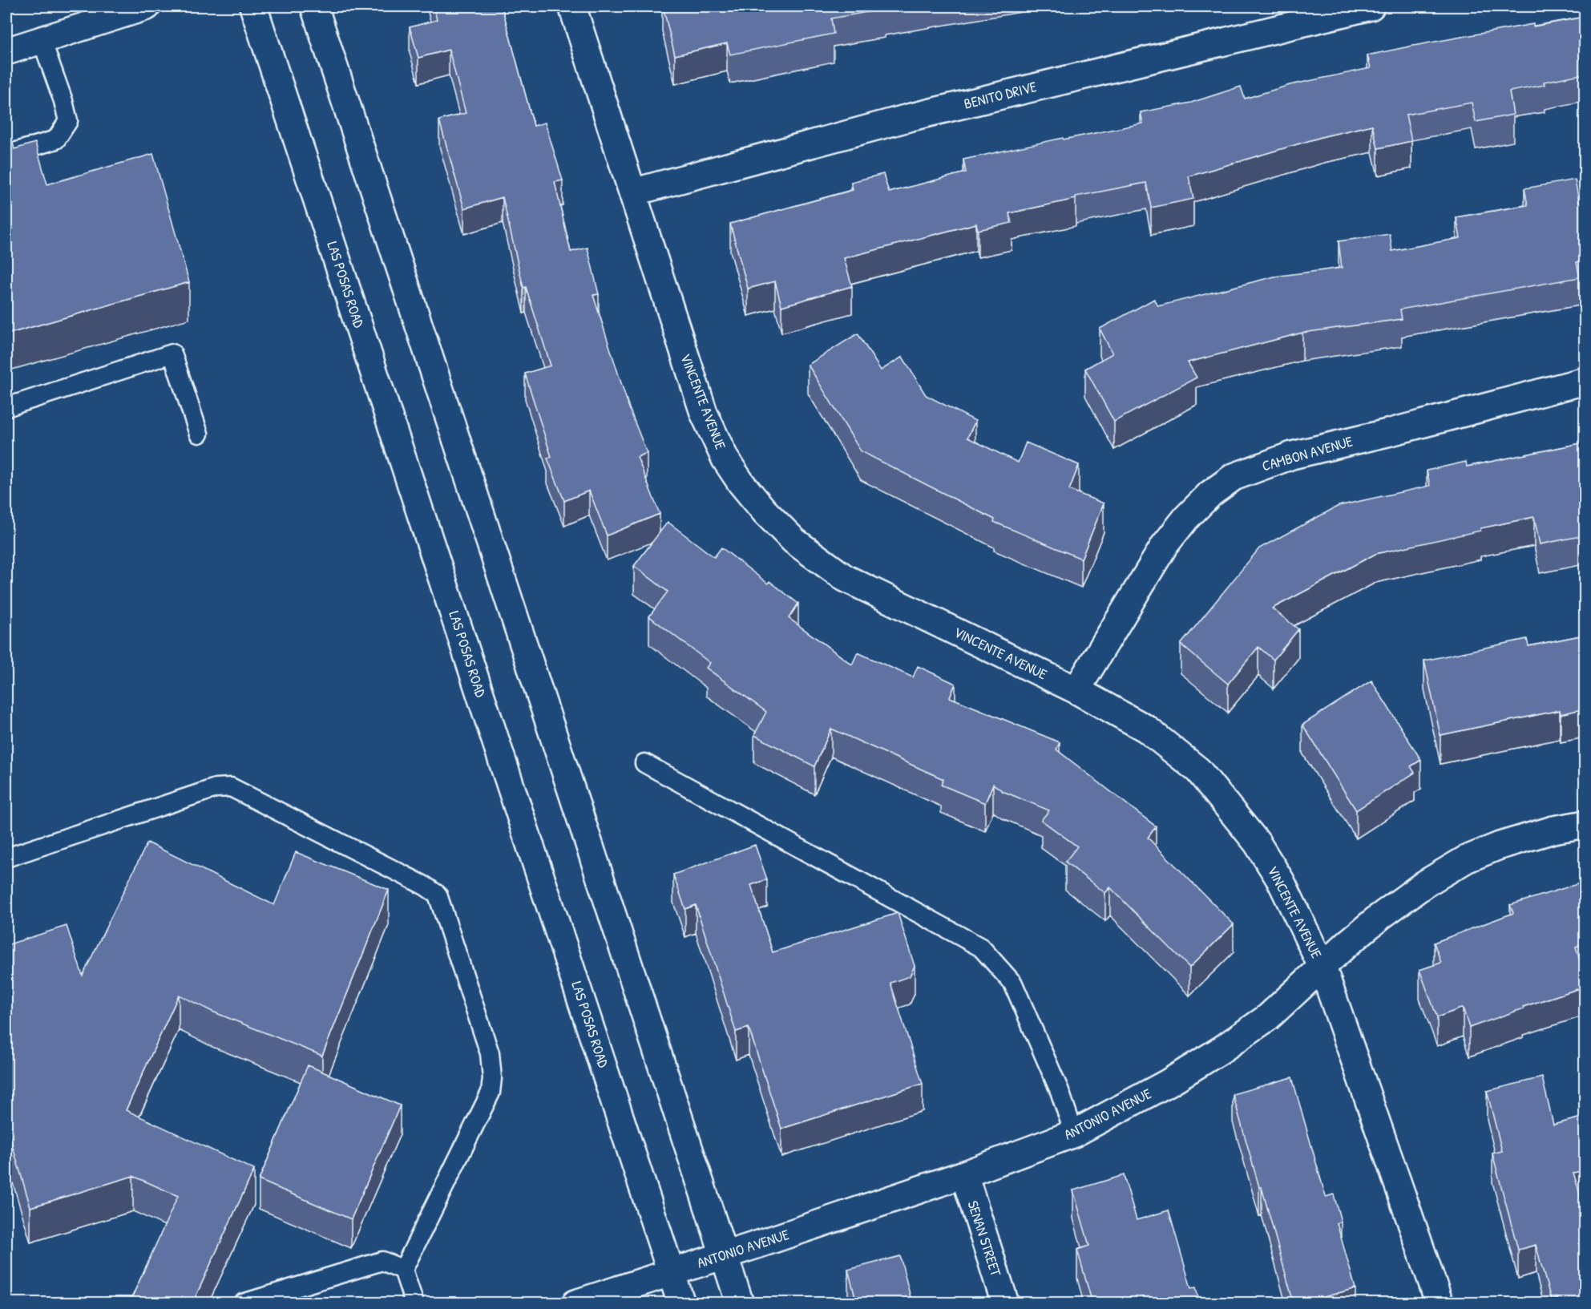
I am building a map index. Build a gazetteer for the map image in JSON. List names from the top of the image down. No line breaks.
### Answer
{"streets":{"street":["BENITO DRIVE","LAS POSAS ROAD","VINCENTE AVENUE","CAMBON AVENUE","ANTONIO AVENUE","SENAN STREET"]},"crossings":[["BENITO DRIVE","VINCENTE AVENUE"],["LAS POSAS ROAD","ANTONIO AVENUE"],["VINCENTE AVENUE","CAMBON AVENUE"],["VINCENTE AVENUE","ANTONIO AVENUE"],["ANTONIO AVENUE","SENAN STREET"]]}
